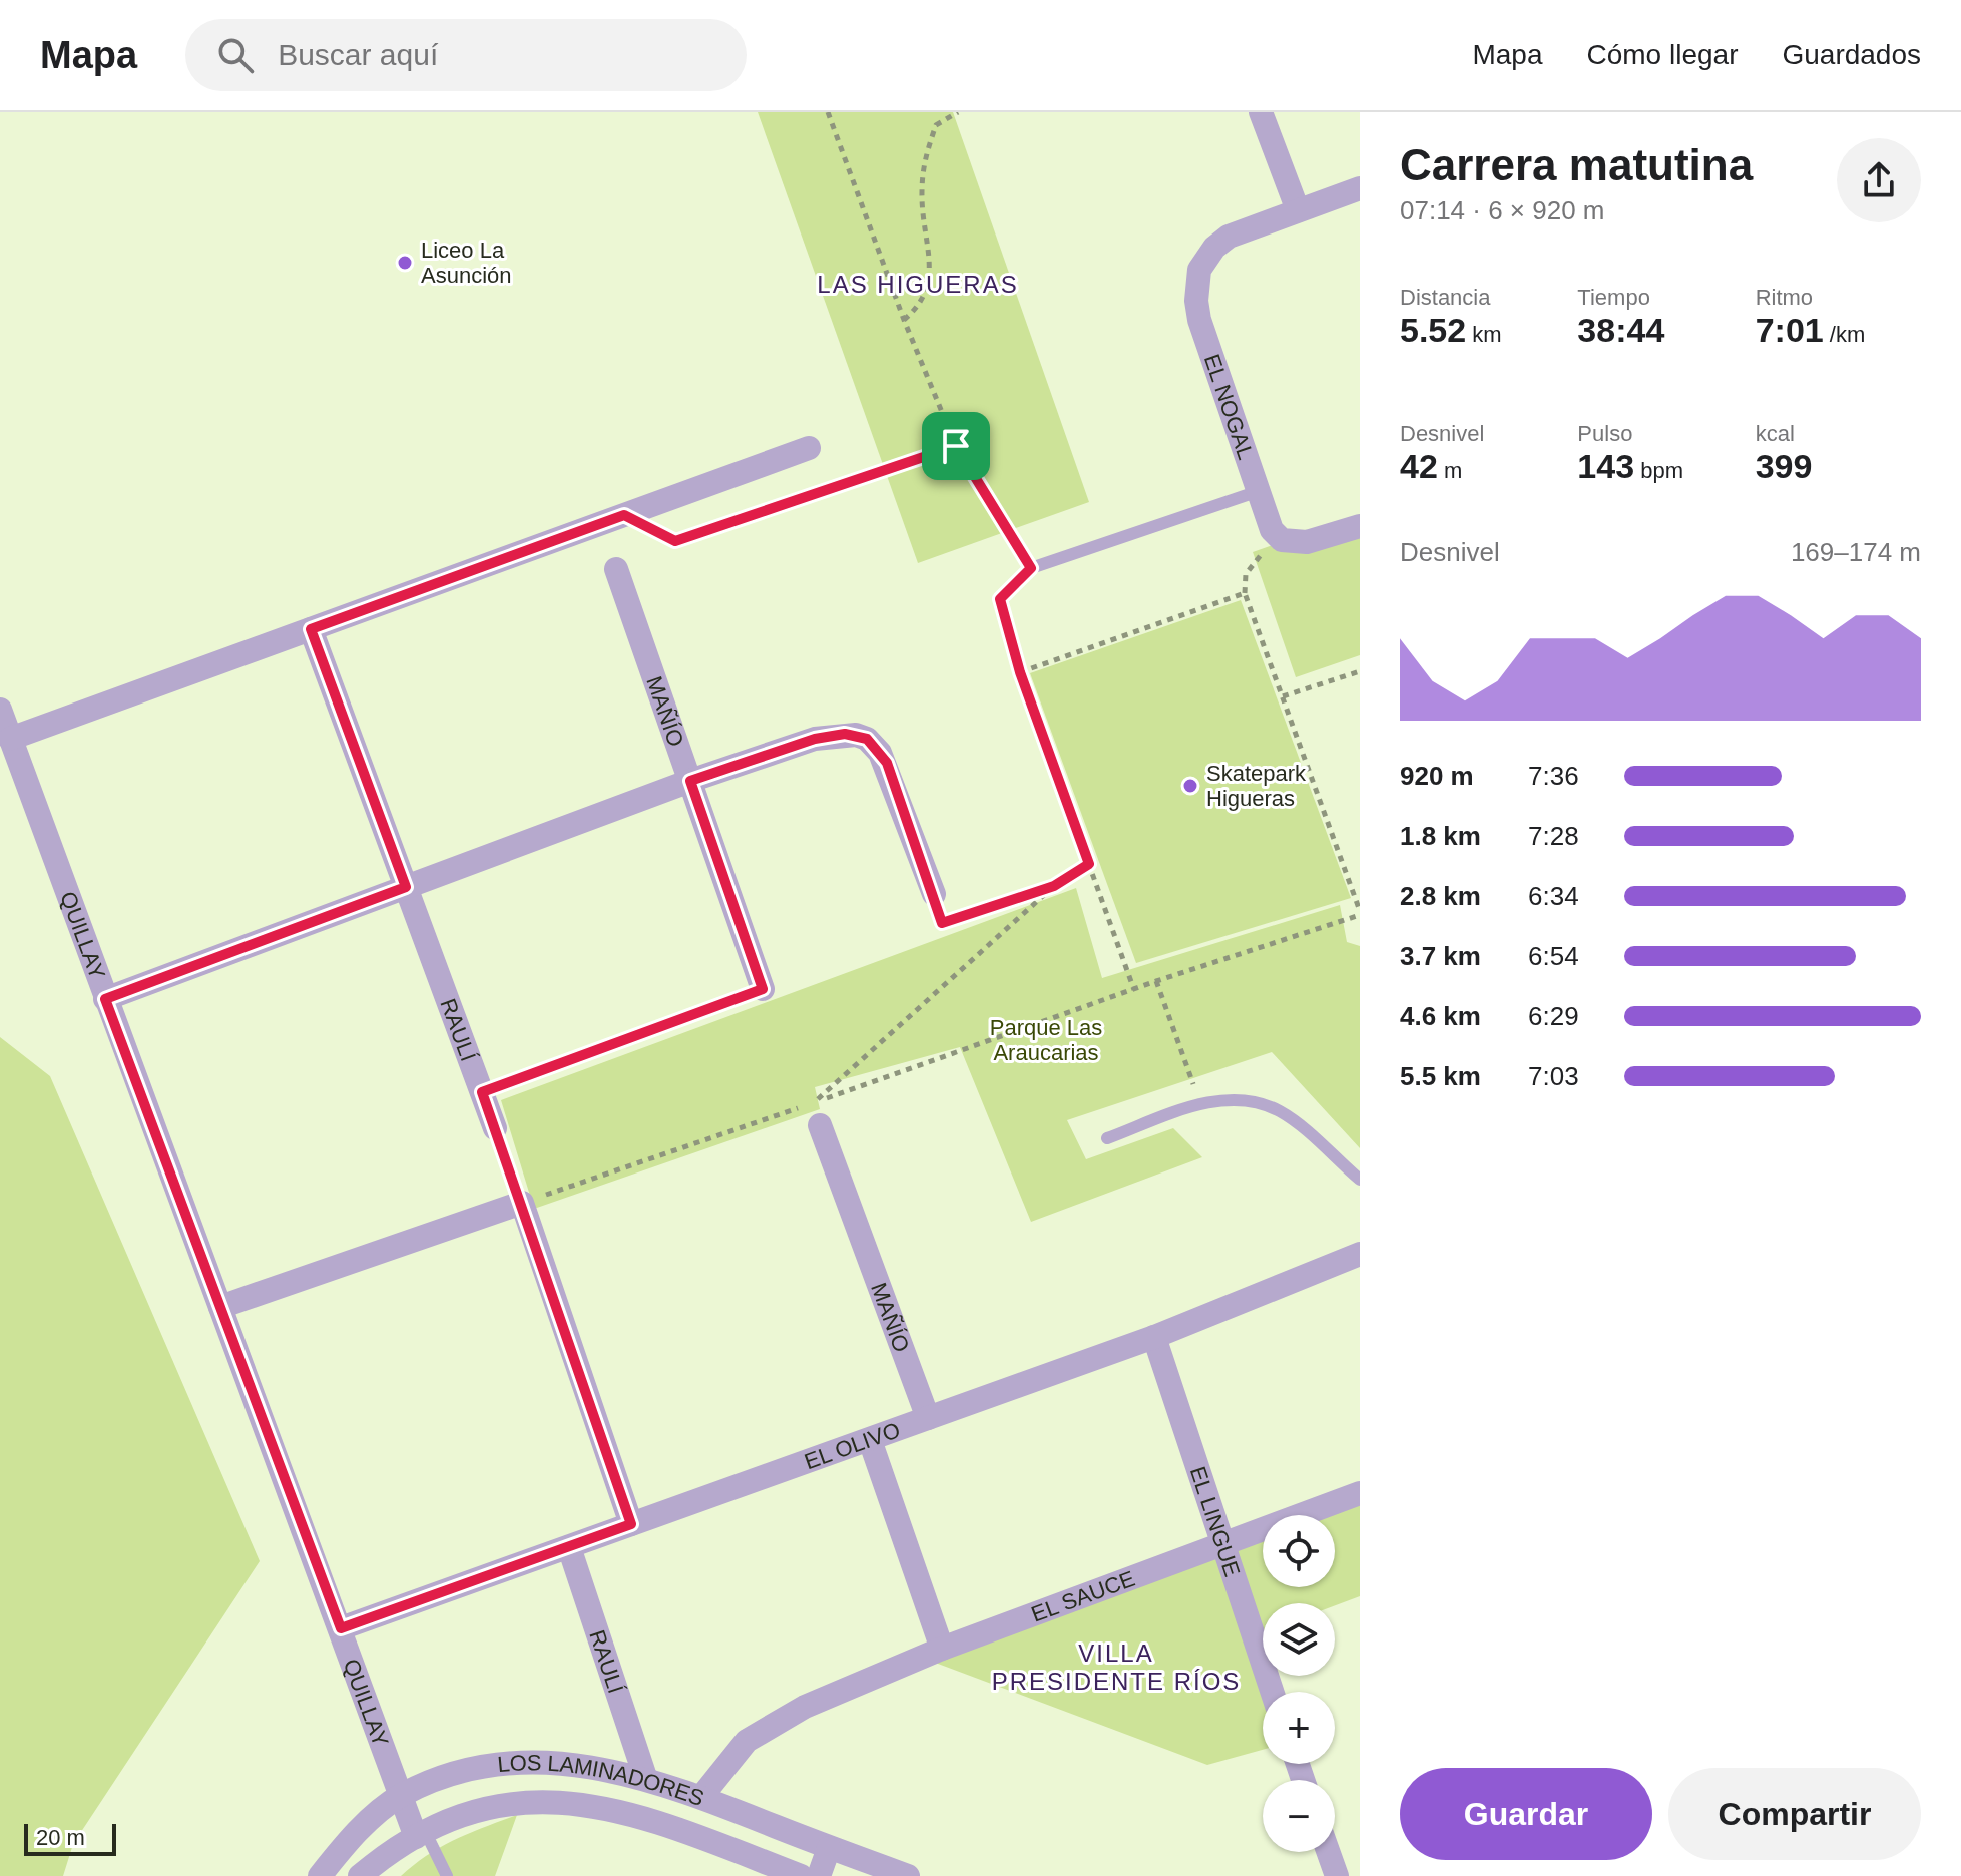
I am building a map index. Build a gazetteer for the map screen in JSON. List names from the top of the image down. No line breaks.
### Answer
{"streets":{"street":["EL NOGAL","MAÑÍO","QUILLAY","RAULÍ","EL OLIVO","EL LINGUE","EL SAUCE","LOS LAMINADORES"]},"crossings":[["MAÑÍO","EL OLIVO"],["QUILLAY","EL OLIVO"],["QUILLAY","LOS LAMINADORES"],["RAULÍ","EL OLIVO"],["RAULÍ","LOS LAMINADORES"],["EL OLIVO","EL LINGUE"],["EL LINGUE","EL SAUCE"],["EL SAUCE","LOS LAMINADORES"]],"districts":["LAS HIGUERAS","VILLA PRESIDENTE RÍOS"],"parks":["Parque Las Araucarias"],"places":["Liceo La Asunción","Skatepark Higueras"],"scale_bar":"20 m","page":{"header":"Mapa","search":"Buscar aquí","nav":["Mapa","Cómo llegar","Guardados"],"heading":["Carrera matutina","07:14 · 6 × 920 m"],"stats":[["Distancia","5.52 km"],["Tiempo","38:44"],["Ritmo","7:01 /km"],["Desnivel","42 m"],["Pulso","143 bpm"],["kcal","399"]],"chart":["Desnivel","169–174 m"],"list":[{"name":"920 m","note":"7:36"},{"name":"1.8 km","note":"7:28"},{"name":"2.8 km","note":"6:34"},{"name":"3.7 km","note":"6:54"},{"name":"4.6 km","note":"6:29"},{"name":"5.5 km","note":"7:03"}],"map_buttons":["+","−"],"buttons":["Guardar","Compartir"],"scale":"20 m"}}
